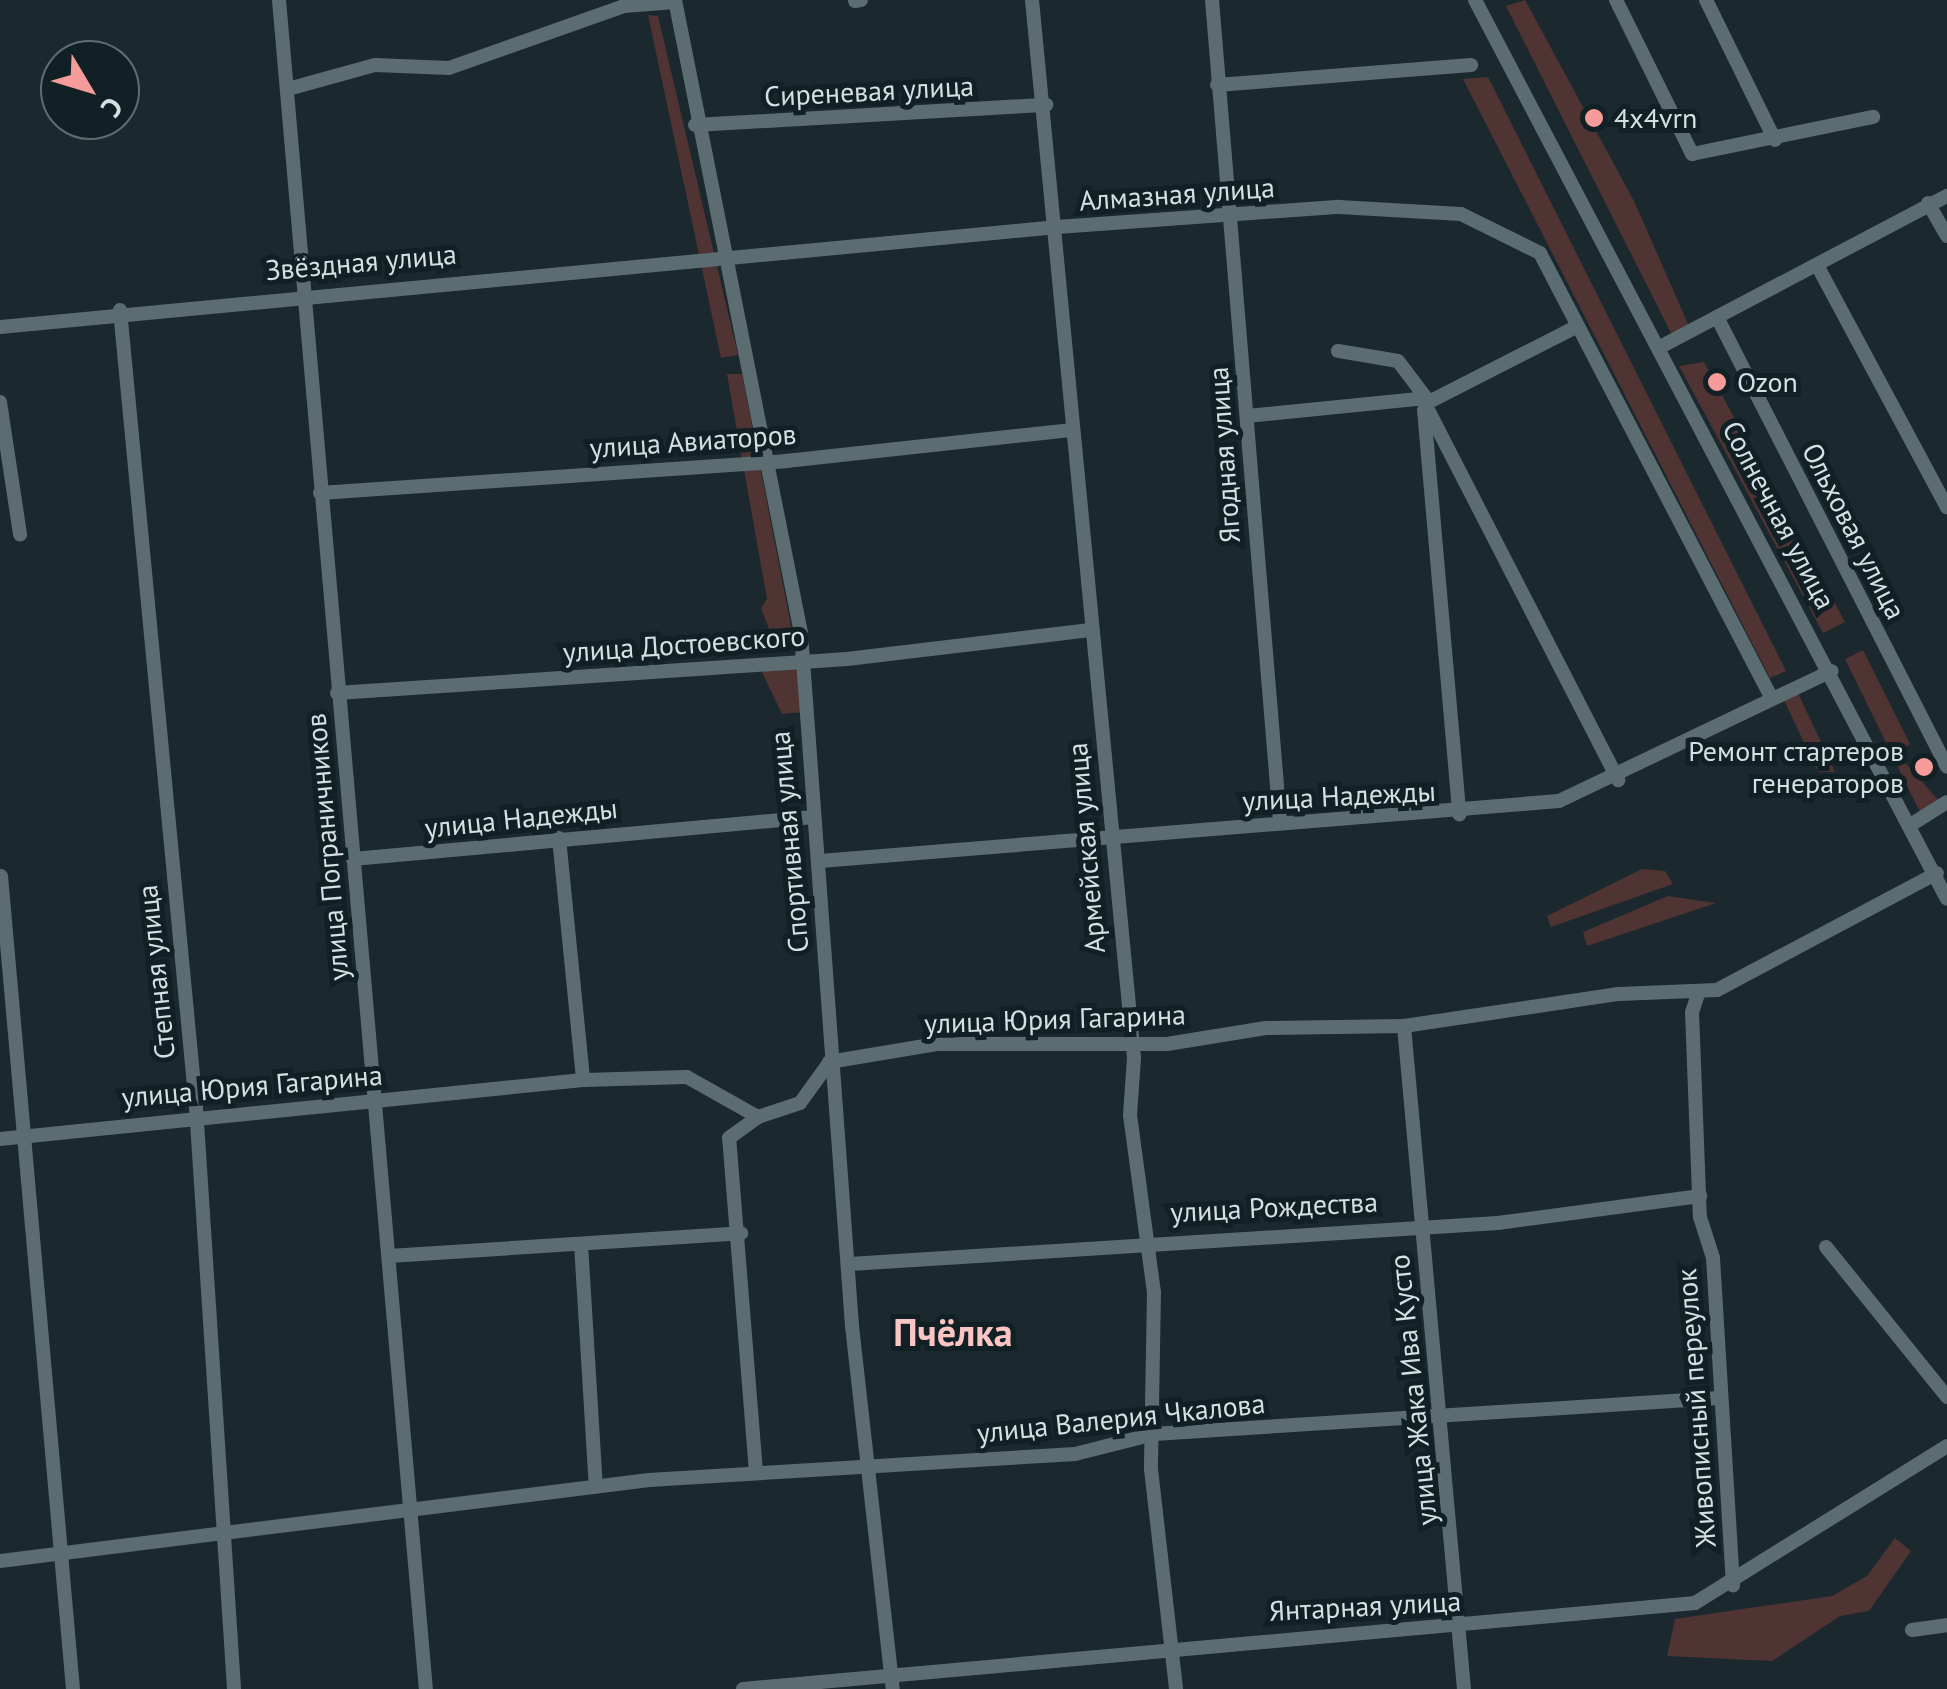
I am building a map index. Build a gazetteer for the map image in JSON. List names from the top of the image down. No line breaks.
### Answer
{"streets":{"street":["Сиреневая улица","Алмазная улица","Звёздная улица","улица Авиаторов","Ягодная улица","Солнечная улица","Ольховая улица","улица Достоевского","улица Надежды","Спортивная улица","улица Пограничников","Армейская улица","Степная улица","улица Юрия Гагарина","улица Рождества","улица Жака Ива Кусто","Живописный переулок","улица Валерия Чкалова","Янтарная улица"]},"crossings":[["Сиреневая улица","Спортивная улица"],["Сиреневая улица","Армейская улица"],["Алмазная улица","Звёздная улица"],["Алмазная улица","Ягодная улица"],["Алмазная улица","улица Надежды"],["Алмазная улица","Спортивная улица"],["Алмазная улица","Армейская улица"],["Звёздная улица","Спортивная улица"],["Звёздная улица","улица Пограничников"],["Звёздная улица","Степная улица"],["улица Авиаторов","Спортивная улица"],["улица Авиаторов","улица Пограничников"],["улица Авиаторов","Армейская улица"],["Ягодная улица","улица Надежды"],["Солнечная улица","улица Надежды"],["Солнечная улица","улица Юрия Гагарина"],["улица Достоевского","Спортивная улица"],["улица Достоевского","улица Пограничников"],["улица Достоевского","Армейская улица"],["улица Надежды","Спортивная улица"],["улица Надежды","улица Пограничников"],["улица Надежды","Армейская улица"],["Спортивная улица","улица Юрия Гагарина"],["Спортивная улица","улица Рождества"],["Спортивная улица","улица Валерия Чкалова"],["Спортивная улица","Янтарная улица"],["улица Пограничников","улица Юрия Гагарина"],["улица Пограничников","улица Валерия Чкалова"],["Армейская улица","улица Юрия Гагарина"],["Армейская улица","улица Рождества"],["Армейская улица","улица Валерия Чкалова"],["Армейская улица","Янтарная улица"],["Степная улица","улица Юрия Гагарина"],["Степная улица","улица Валерия Чкалова"],["улица Юрия Гагарина","улица Жака Ива Кусто"],["улица Юрия Гагарина","Живописный переулок"],["улица Рождества","улица Жака Ива Кусто"],["улица Рождества","Живописный переулок"],["улица Жака Ива Кусто","улица Валерия Чкалова"],["улица Жака Ива Кусто","Янтарная улица"],["Живописный переулок","улица Валерия Чкалова"],["Живописный переулок","Янтарная улица"]],"districts":["Пчёлка"],"places":["4x4vrn","Ozon","Ремонт стартеров генераторов"],"north":"bottom right"}
